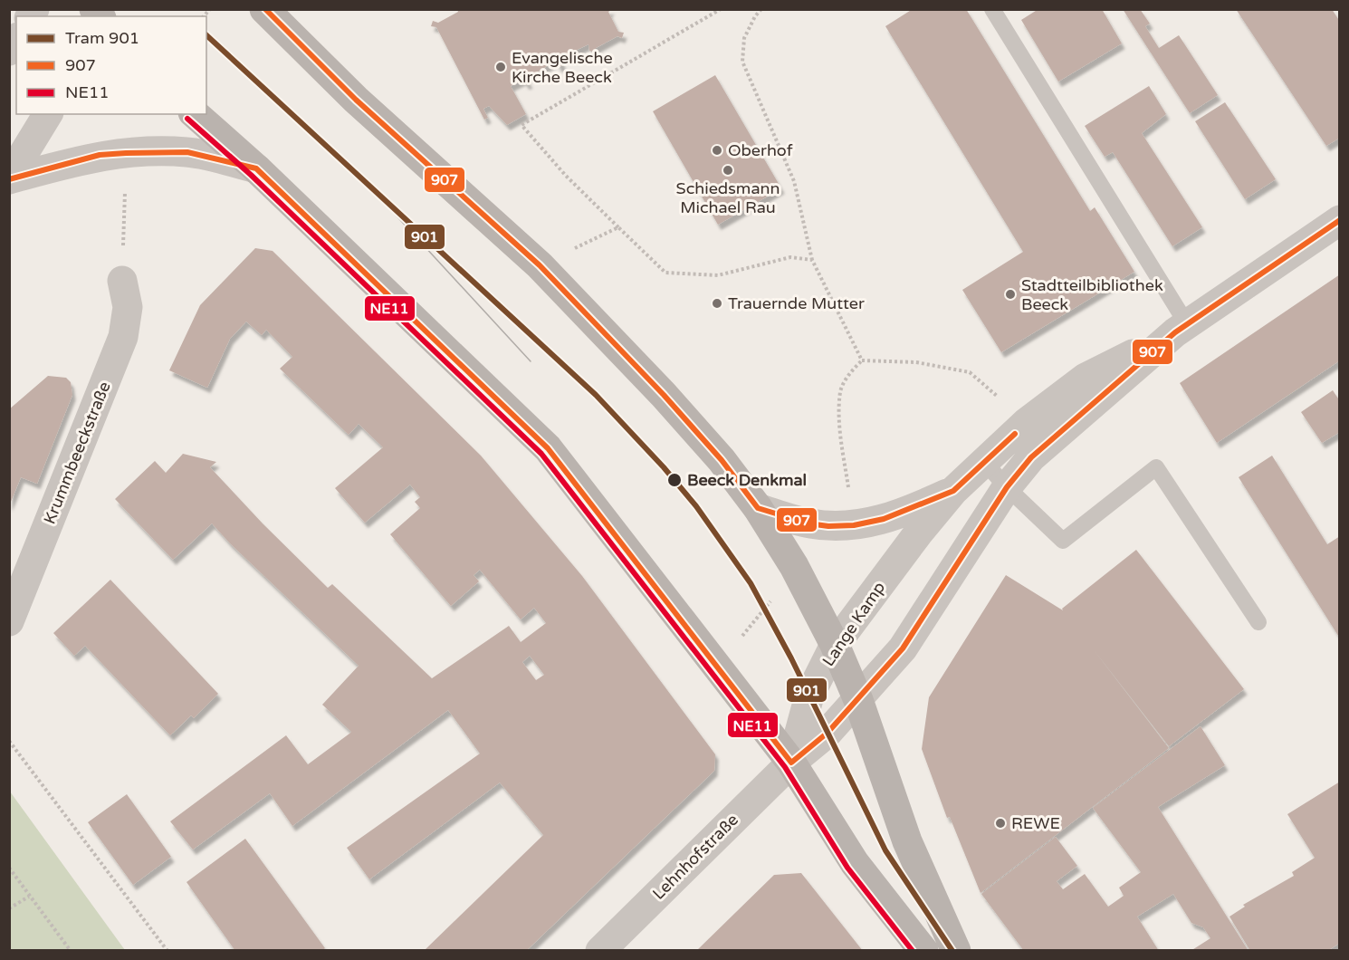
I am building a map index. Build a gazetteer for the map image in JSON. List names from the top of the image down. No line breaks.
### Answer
{"streets":{"street":["Krummbeeckstraße","Lange Kamp","Lehnhofstraße"]},"crossings":[["Lange Kamp","Lehnhofstraße"]],"places":["Evangelische Kirche Beeck","Oberhof","Schiedsmann Michael Rau","Stadtteilbibliothek Beeck","Trauernde Mutter","Beeck Denkmal","REWE"],"lines":["transit line 907","tram line 901","transit line NE11"],"legend":["Tram 901","907","NE11"]}
